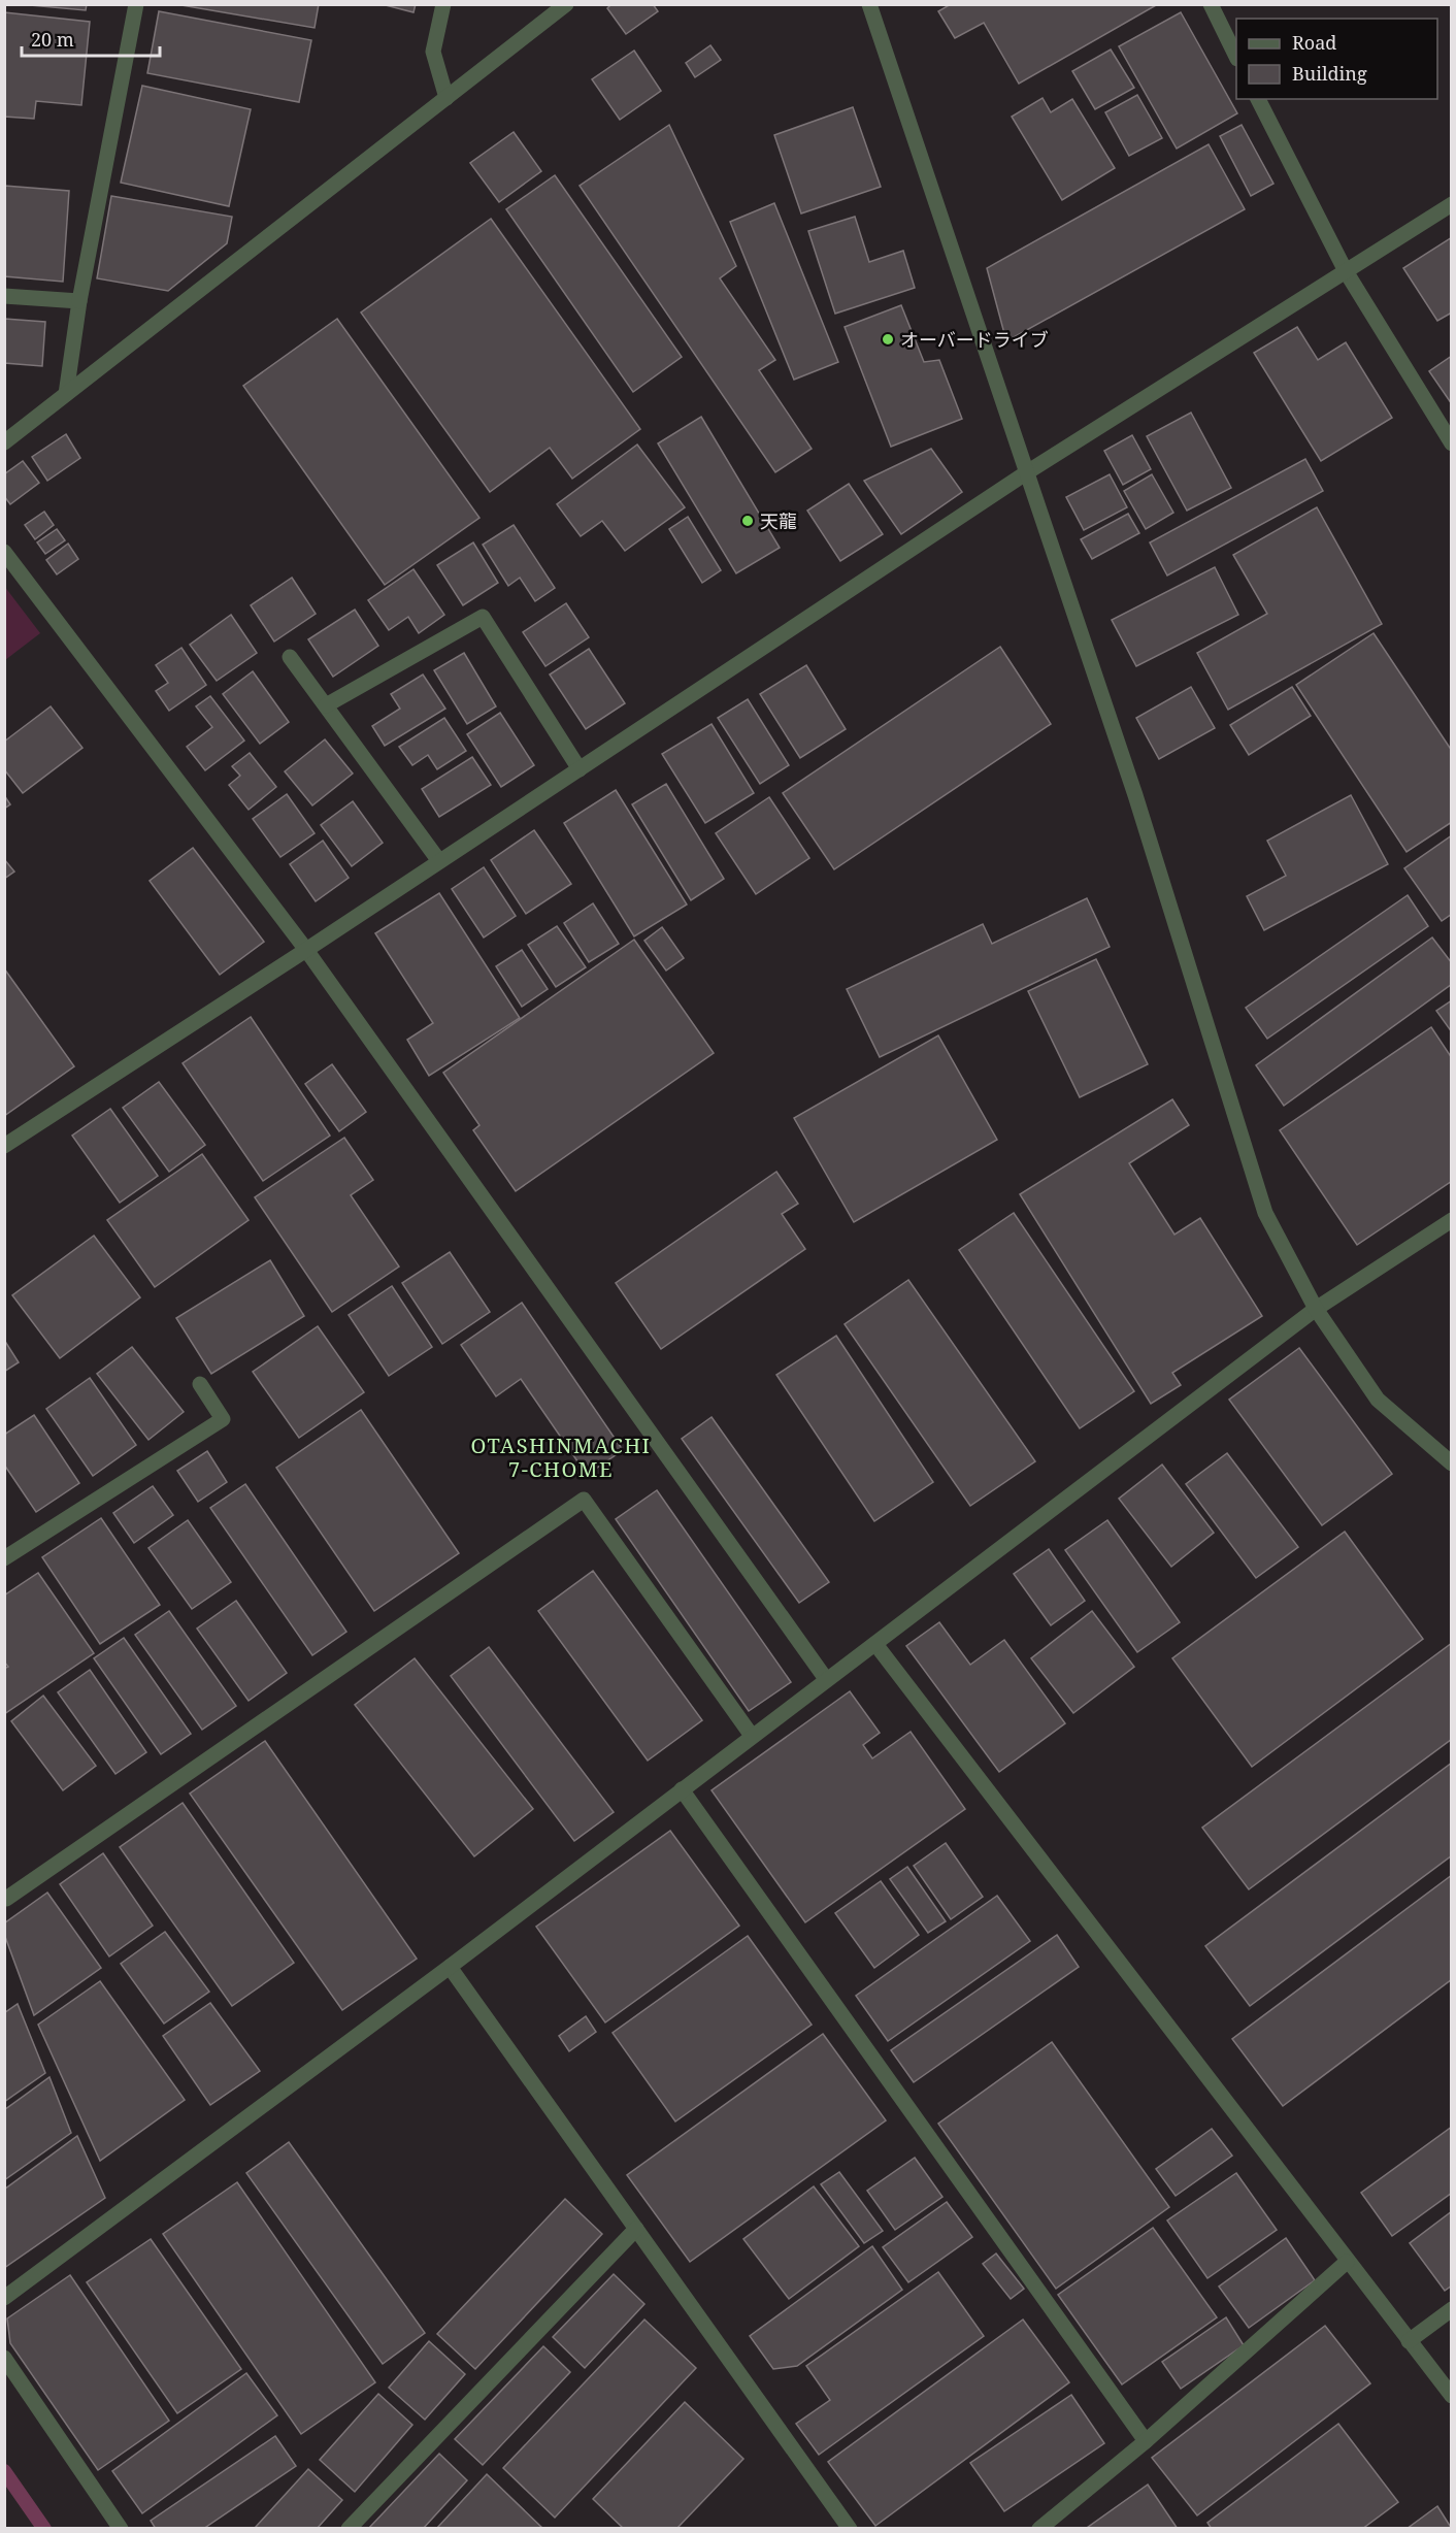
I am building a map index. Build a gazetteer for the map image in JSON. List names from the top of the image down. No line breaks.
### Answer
{"districts":["OTASHINMACHI 7-CHOME"],"places":["オーバードライブ","天龍"],"legend":["Road","Building"],"scale_bar":"20 m"}
